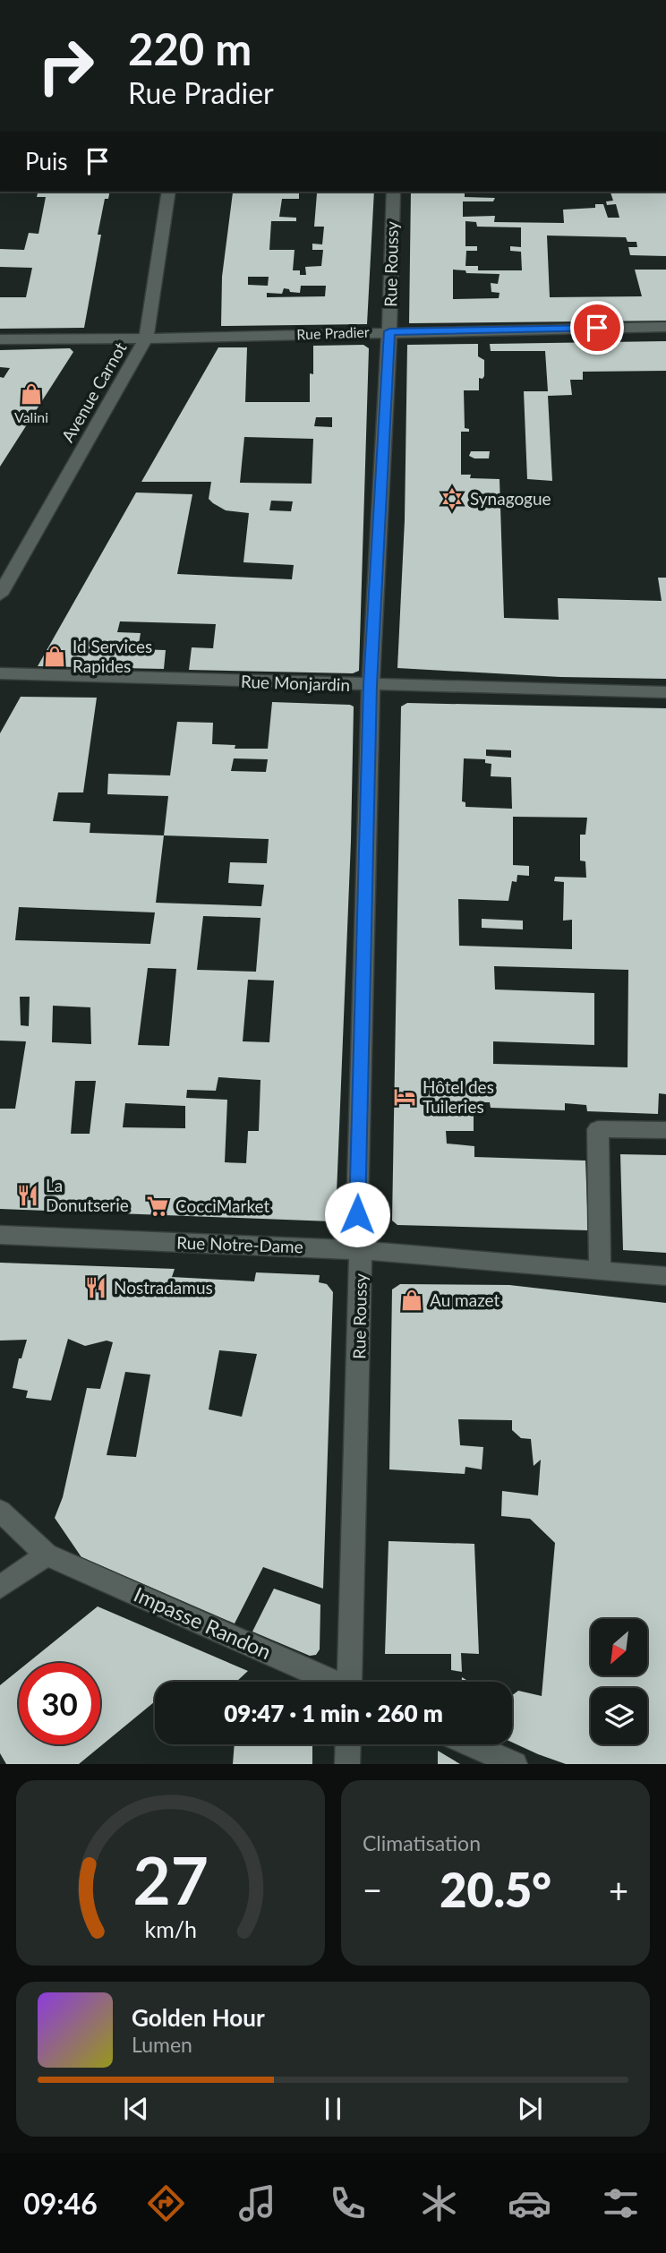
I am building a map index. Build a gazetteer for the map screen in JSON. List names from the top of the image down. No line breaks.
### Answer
{"streets":{"street":["Rue Roussy","Rue Pradier","Avenue Carnot","Rue Monjardin","Rue Notre-Dame","Impasse Randon"]},"crossings":[["Rue Roussy","Rue Pradier"],["Rue Roussy","Rue Monjardin"],["Rue Roussy","Rue Notre-Dame"],["Rue Pradier","Avenue Carnot"]],"places":{"shop":["Valini","Id Services Rapides","Au mazet"],"synagogue":["Synagogue"],"hotel":["Hôtel des Tuileries"],"restaurant":["La Donutserie","Nostradamus"],"supermarket":["CocciMarket"]},"north":"bottom left","page":{"turn":["220 m","Rue Pradier"],"then":"Puis","limit":"30","trip":"09:47 · 1 min · 260 m","tile":"Climatisation","heat":["−","20.5°","+"],"song":["Golden Hour","Lumen"],"tabs":"09:46","gauge":["27","km/h"]}}
